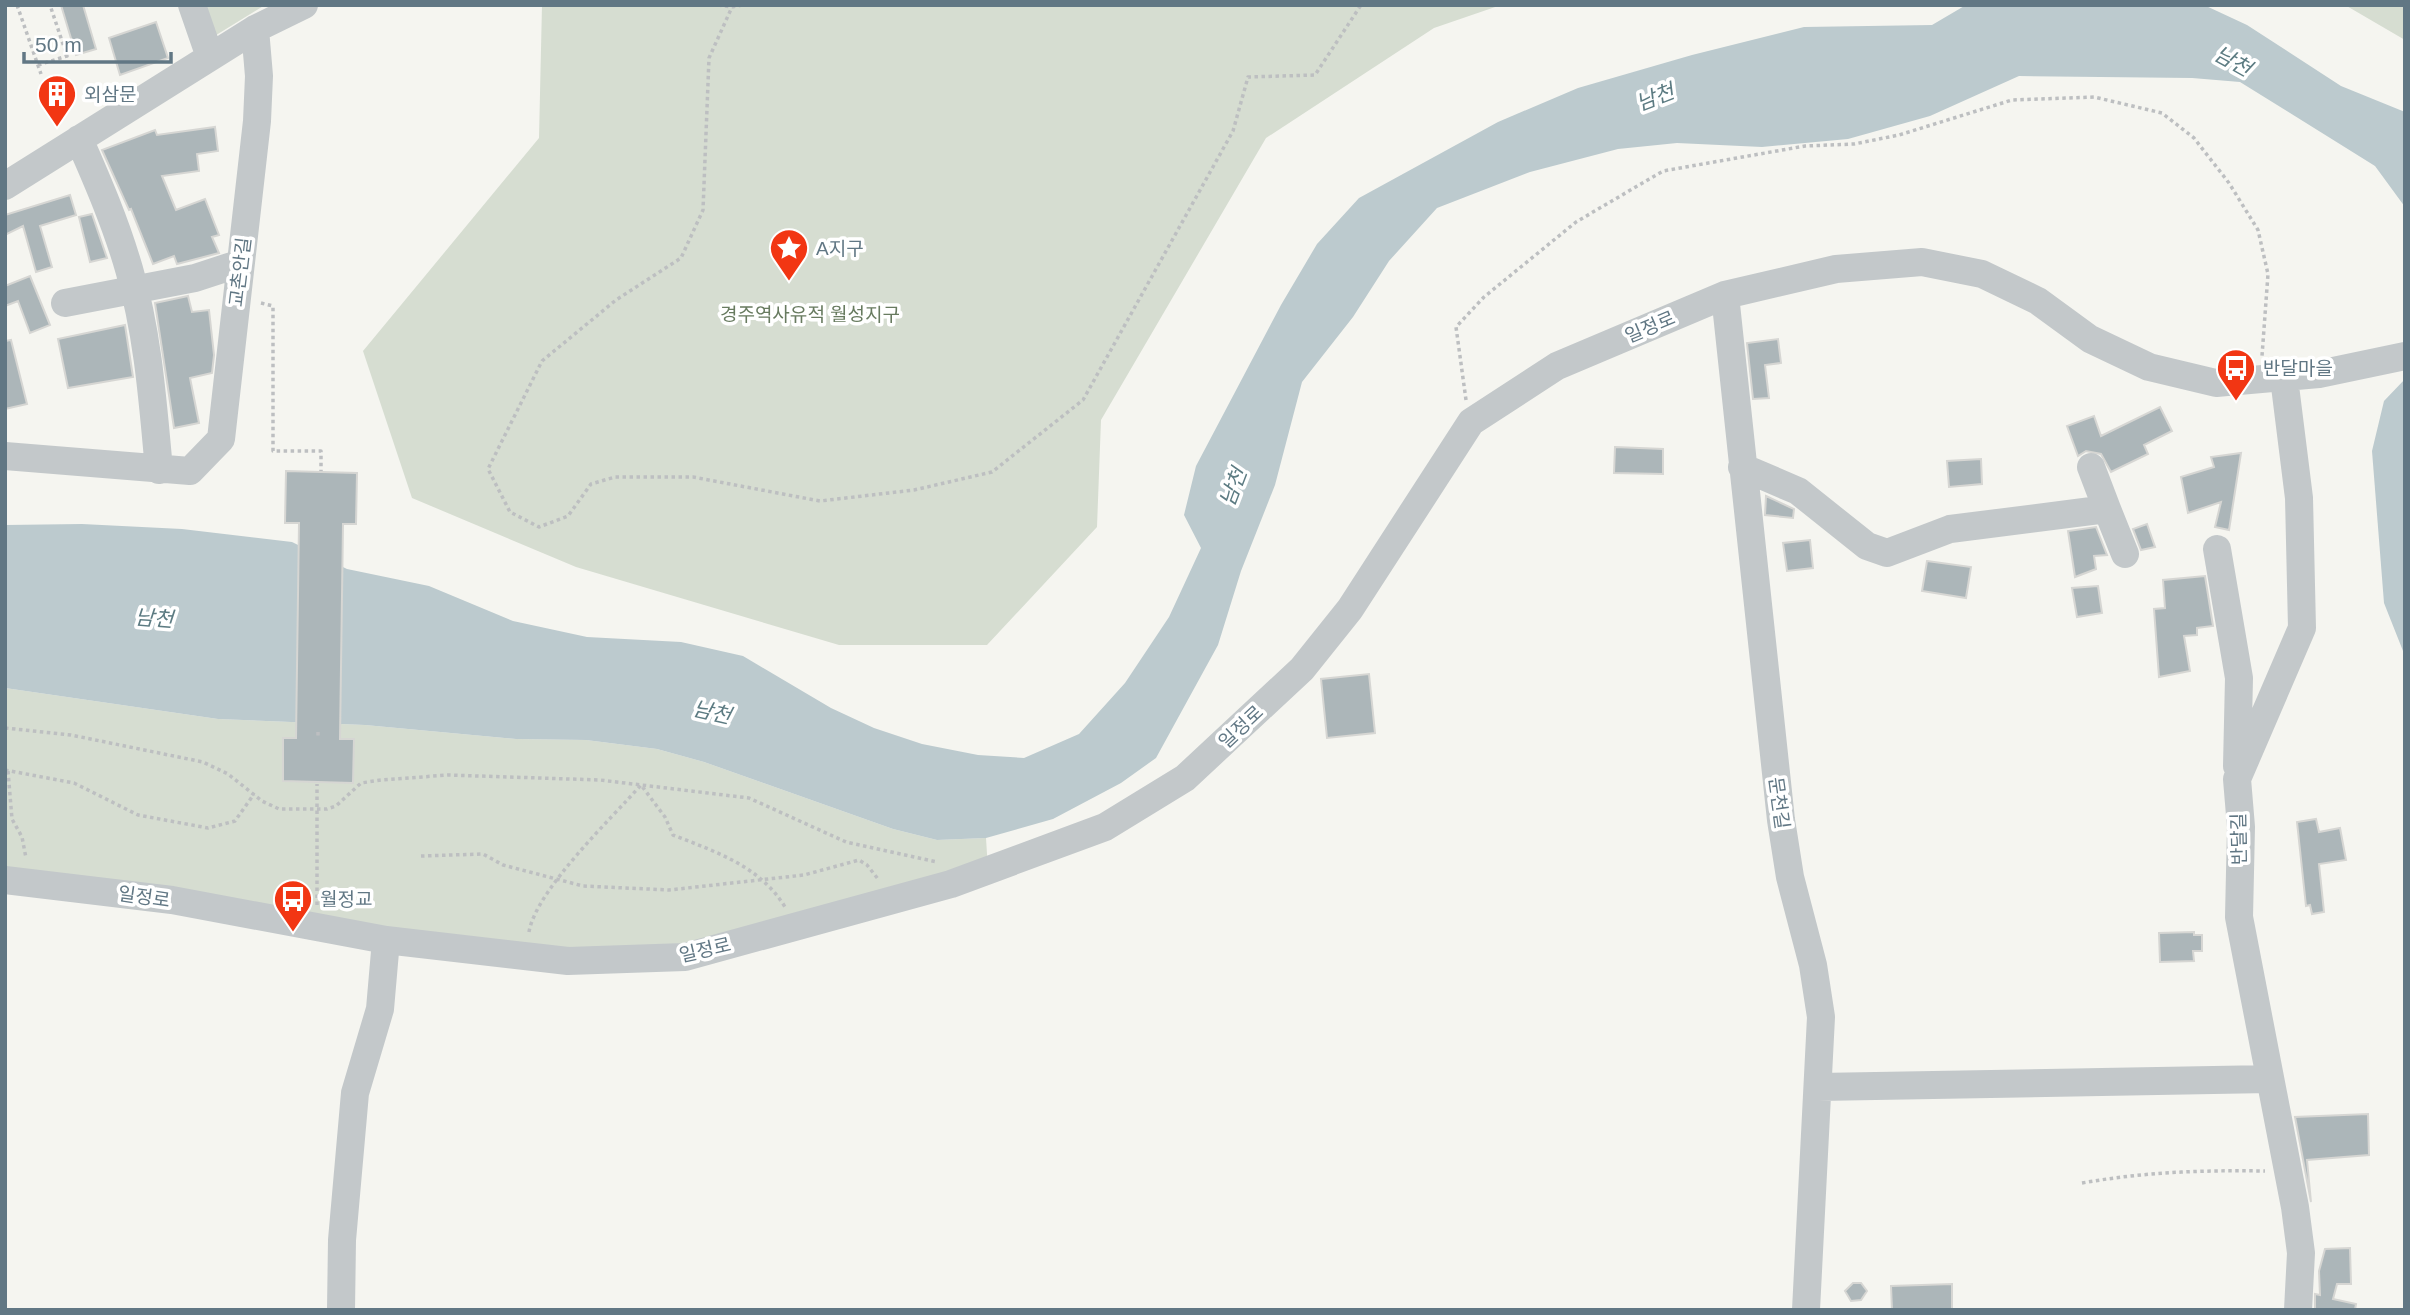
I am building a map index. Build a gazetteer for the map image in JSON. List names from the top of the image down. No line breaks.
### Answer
{"streets":{"street":["교촌안길","일정로","문천길","반달길"]},"crossings":[["일정로","문천길"],["일정로","반달길"]],"water":["남천"],"parks":["경주역사유적 월성지구"],"places":{"building":["외삼문"],"place":["A지구"],"bus stop":["반달마을","월정교"]},"scale_bar":"50 m"}
